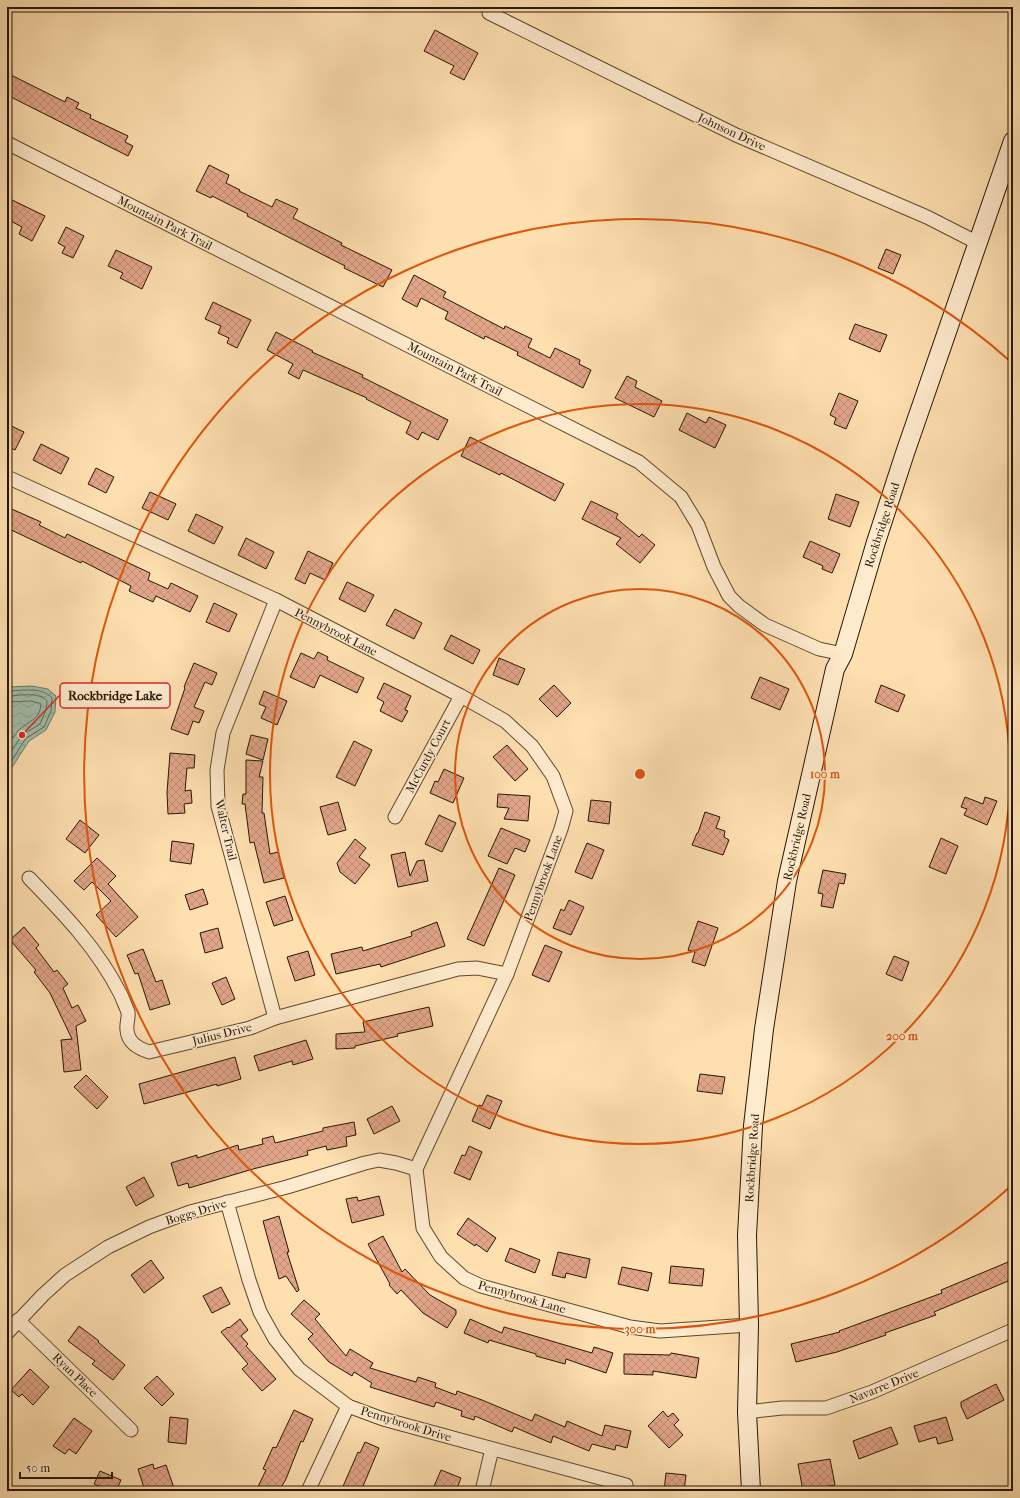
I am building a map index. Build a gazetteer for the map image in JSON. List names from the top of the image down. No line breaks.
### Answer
{"streets":{"main road":["Rockbridge Road"],"street":["Johnson Drive","Mountain Park Trail","Pennybrook Lane","McCurdy Court","Walter Trail","Julius Drive","Boggs Drive","Ryan Place","Navarre Drive","Pennybrook Drive"]},"crossings":[["Johnson Drive","Rockbridge Road"],["Mountain Park Trail","Rockbridge Road"],["Rockbridge Road","Pennybrook Lane"],["Rockbridge Road","Navarre Drive"],["Pennybrook Lane","McCurdy Court"],["Pennybrook Lane","Walter Trail"],["Pennybrook Lane","Julius Drive"],["Pennybrook Lane","Boggs Drive"],["Walter Trail","Julius Drive"],["Boggs Drive","Ryan Place"],["Boggs Drive","Pennybrook Drive"]],"places":["Rockbridge Lake"],"scale_bar":"50 m","rings":["100 m","200 m","300 m"]}
